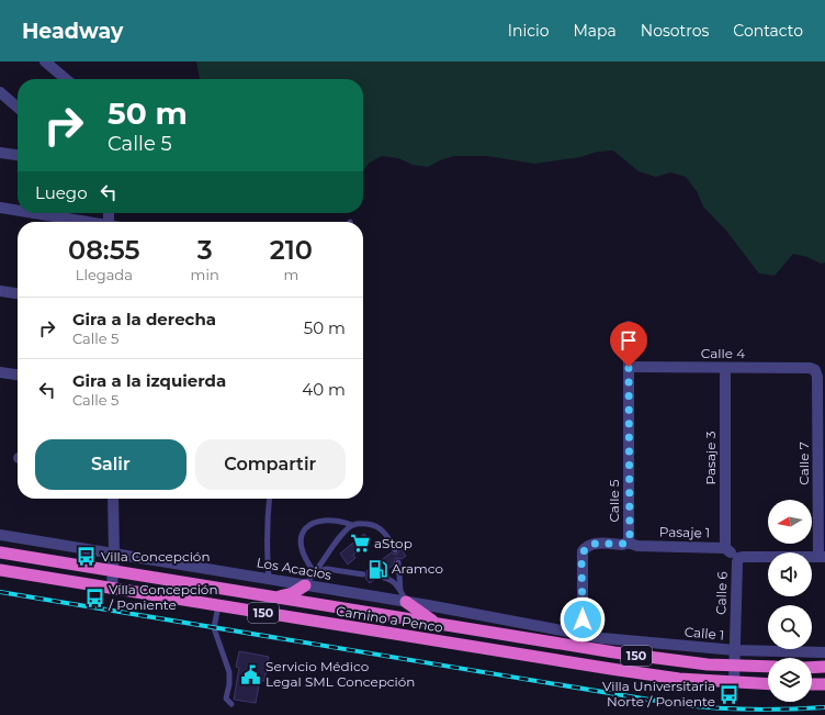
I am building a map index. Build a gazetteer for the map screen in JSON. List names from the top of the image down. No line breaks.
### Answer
{"streets":{"highway":["150","Camino a Penco"],"street":["Calle 4","Pasaje 3","Calle 7","Calle 5","Pasaje 1","Los Acacios","Calle 6","Calle 1"]},"crossings":[["Calle 4","Pasaje 3"],["Calle 4","Calle 7"],["Calle 4","Calle 5"],["Pasaje 3","Pasaje 1"],["Calle 5","Pasaje 1"],["Pasaje 1","Calle 6"],["Los Acacios","Calle 1"],["Calle 6","Camino a Penco"],["Calle 6","Calle 1"]],"places":{"supermarket":["aStop"],"bus stop":["Villa Concepción","Villa Concepción / Poniente","Villa Universitaria Norte / Poniente"],"fuel station":["Aramco"],"public building":["Servicio Médico Legal SML Concepción"]},"north":"left","page":{"header":"Headway","nav":["Inicio","Mapa","Nosotros","Contacto"],"turn":["50 m","Calle 5"],"then":"Luego","eta":["08:55","Llegada","3","min","210","m"],"list":[{"name":"Gira a la derecha","note":"Calle 5","value":"50 m"},{"name":"Gira a la izquierda","note":"Calle 5","value":"40 m"}],"buttons":["Salir","Compartir"]}}
